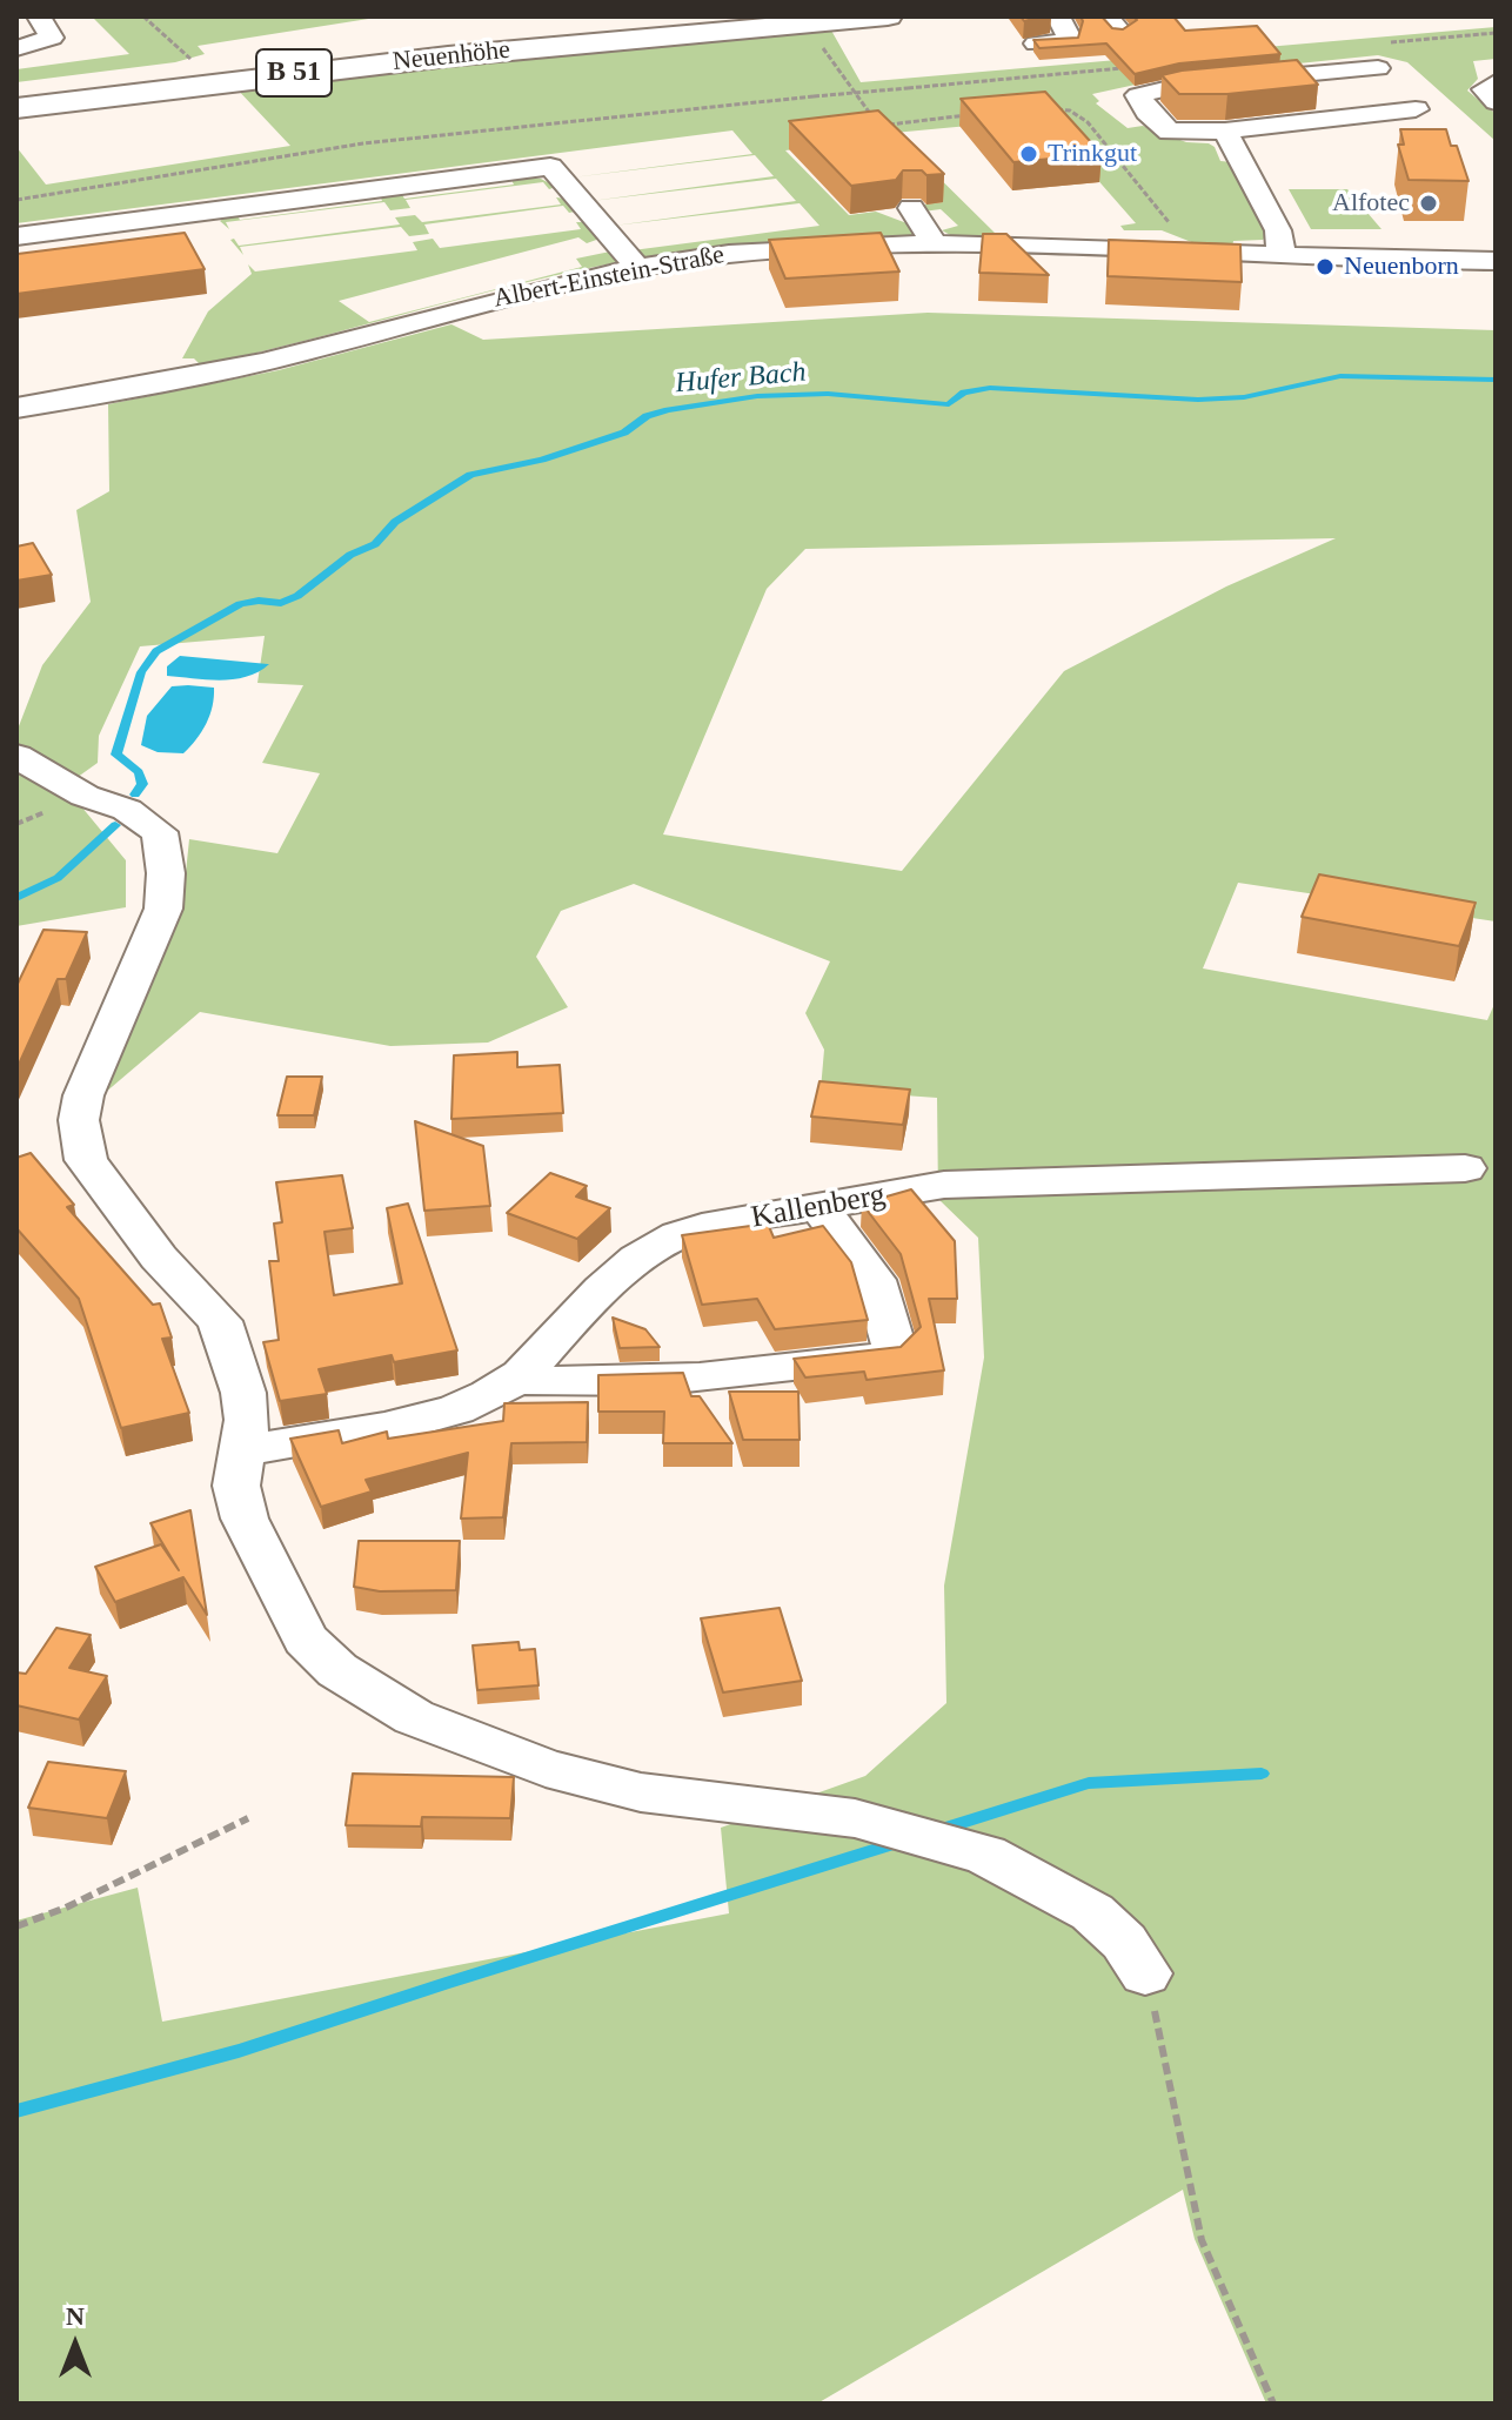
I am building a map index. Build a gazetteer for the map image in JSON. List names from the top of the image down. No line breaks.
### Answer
{"streets":{"main road":["Neuenhöhe","B 51"],"street":["Albert-Einstein-Straße","Kallenberg"]},"water":["Hufer Bach"],"places":["Trinkgut","Alfotec","Neuenborn"],"north":"top"}
